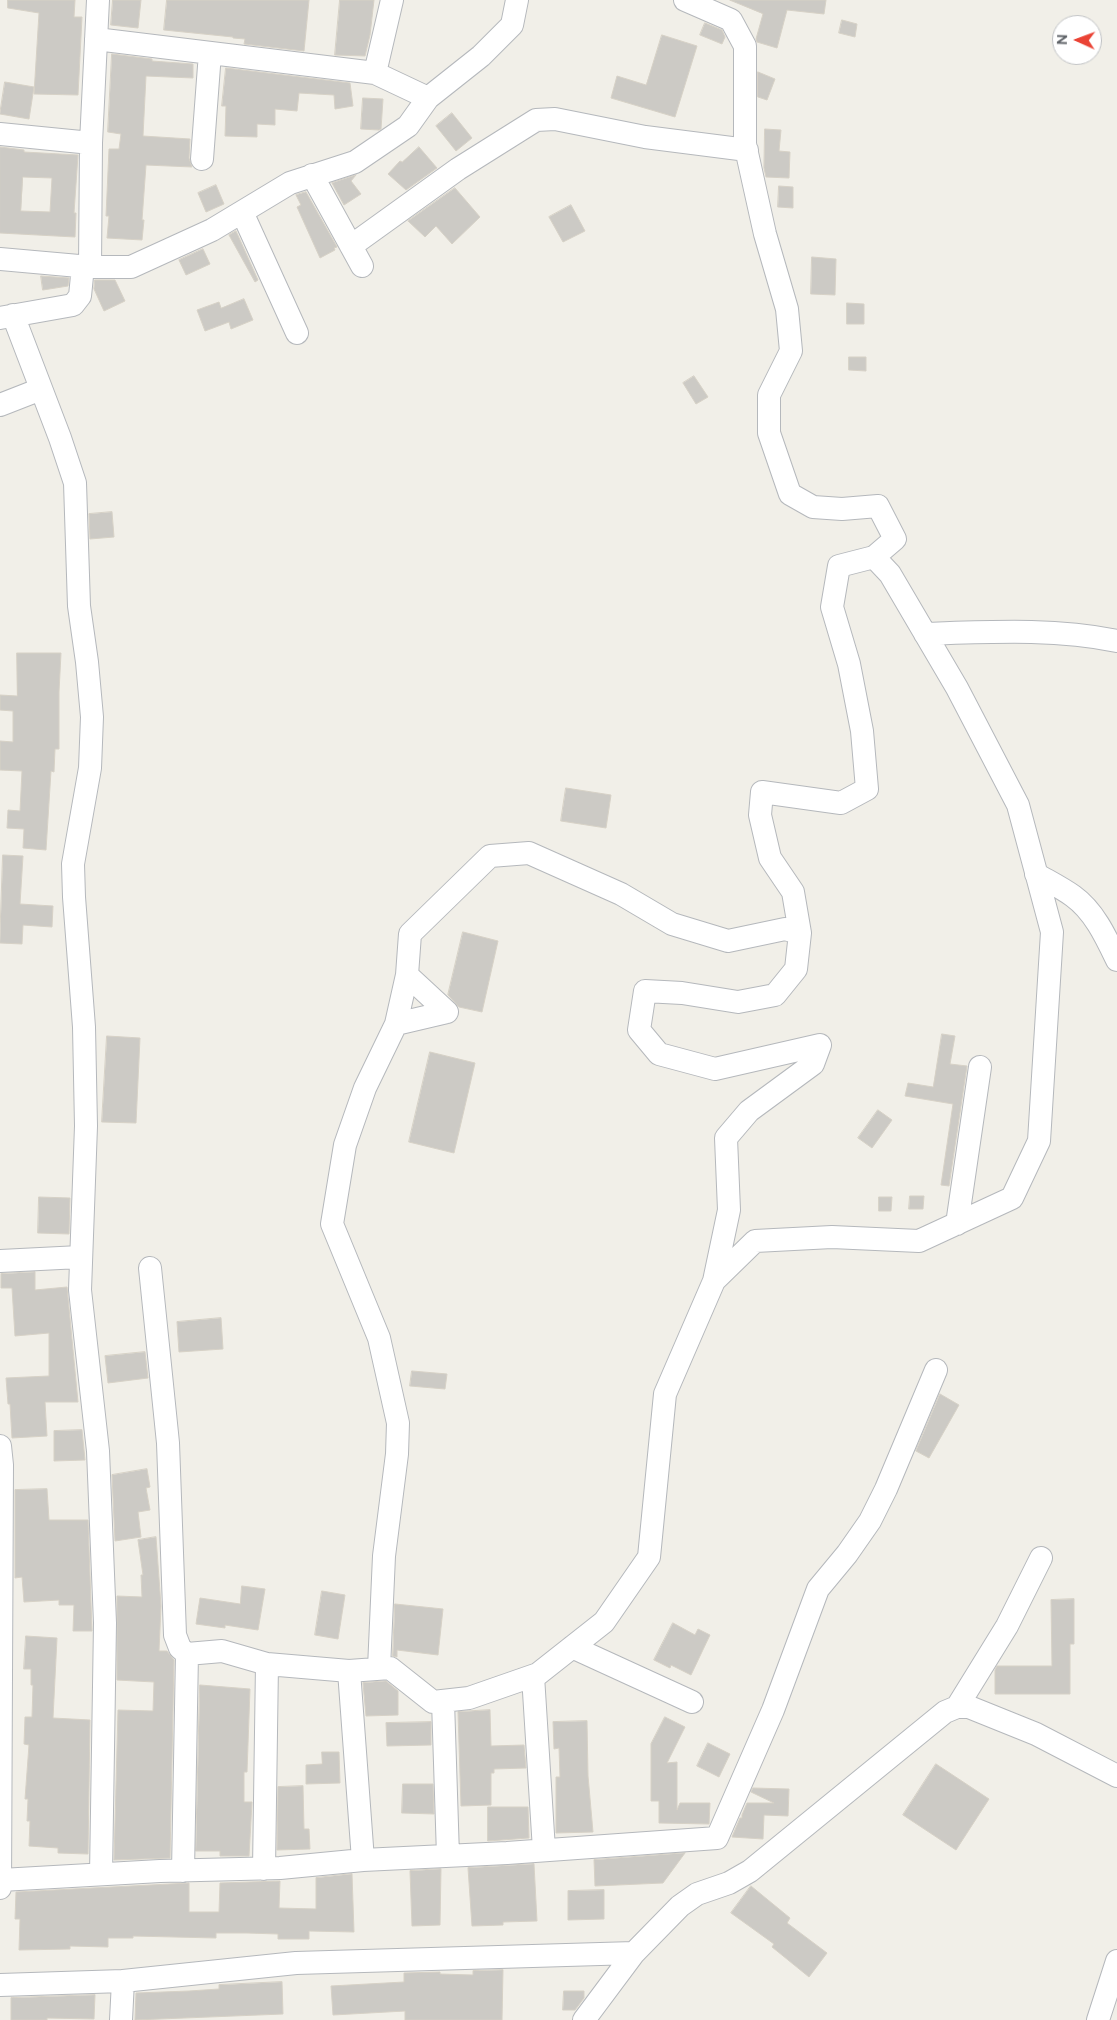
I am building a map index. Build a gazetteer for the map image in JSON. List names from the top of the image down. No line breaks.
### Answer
{"north":"left"}
